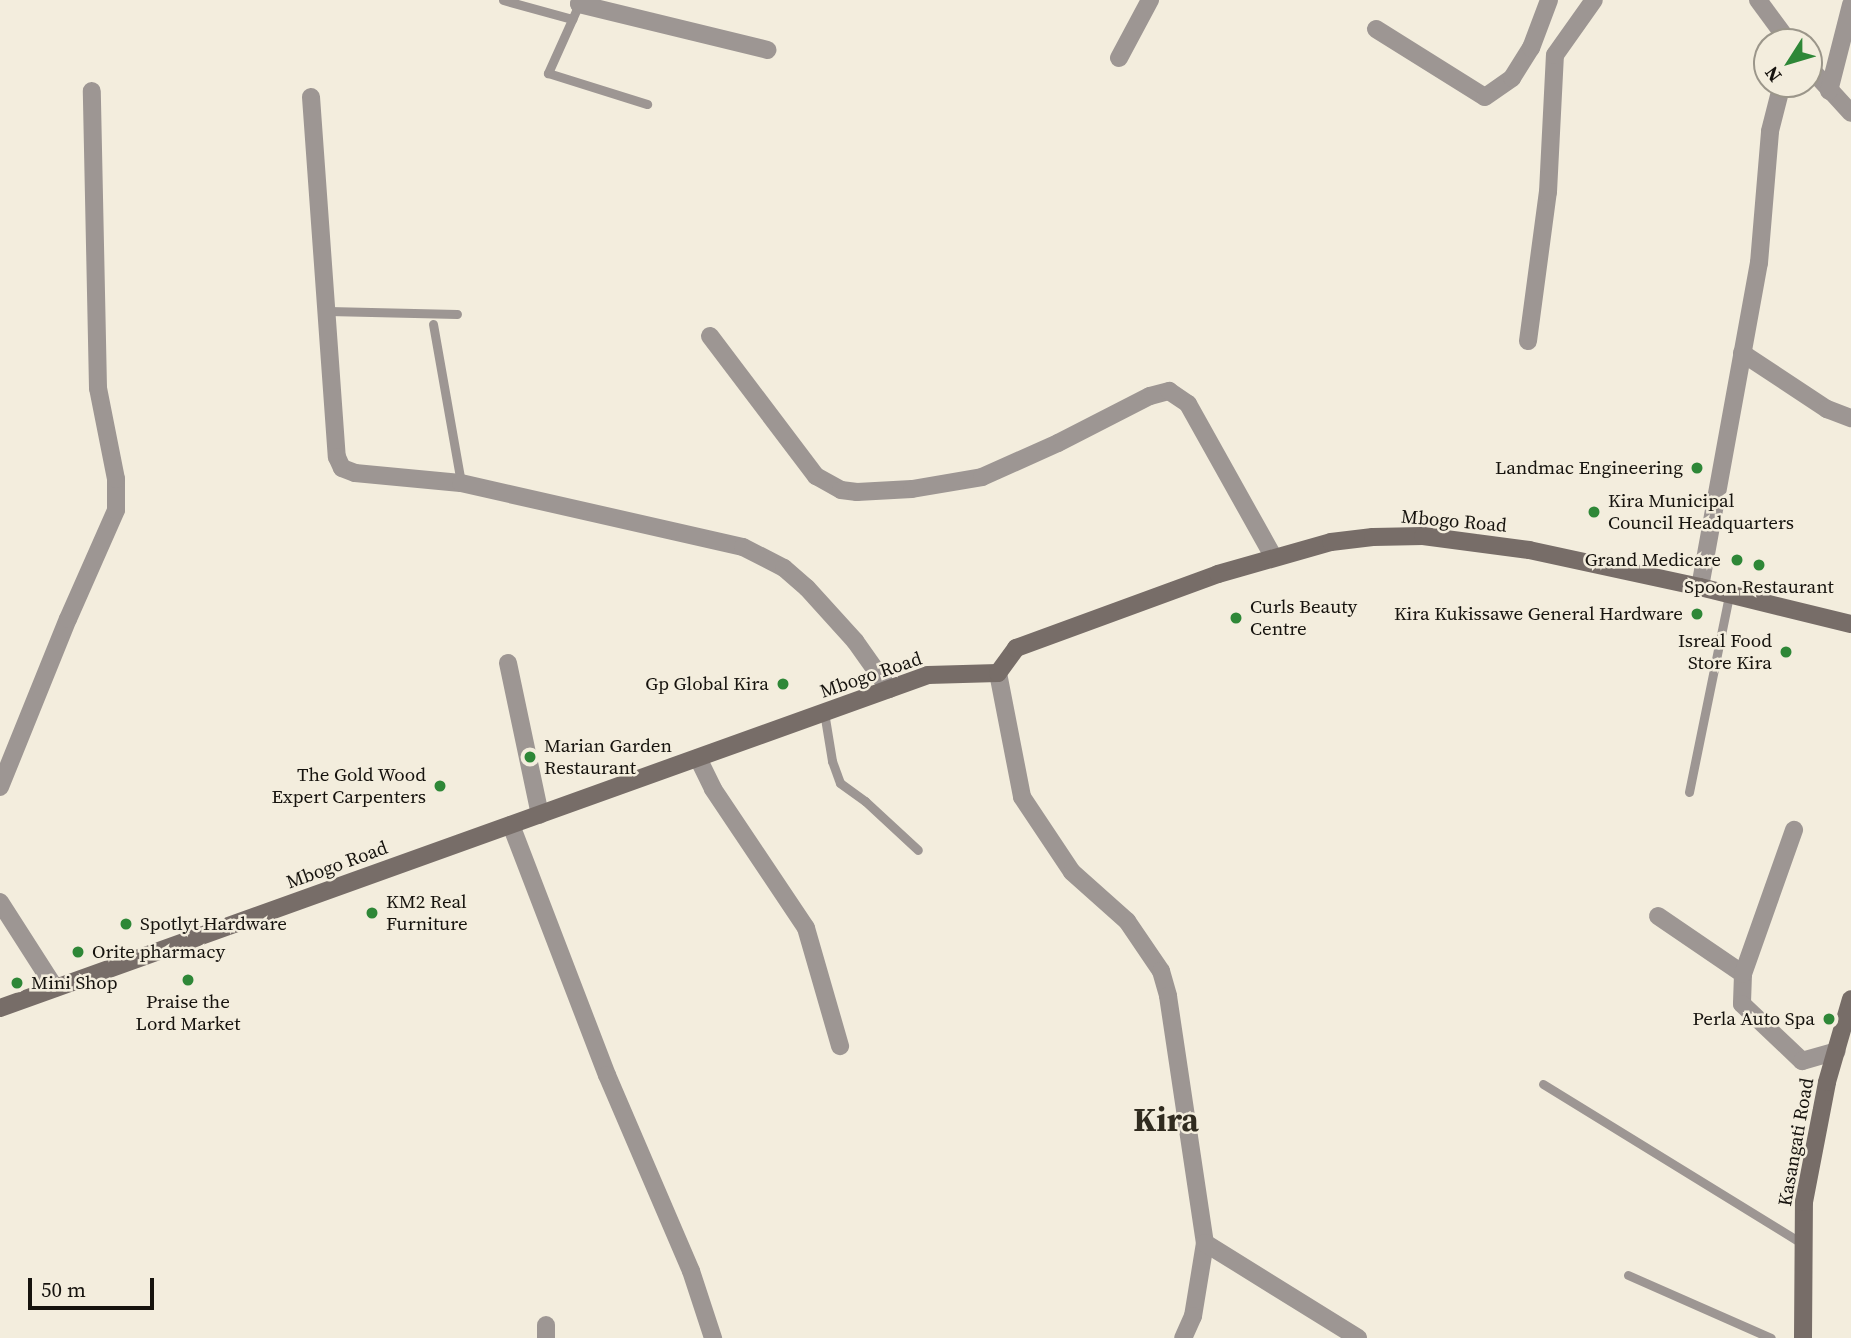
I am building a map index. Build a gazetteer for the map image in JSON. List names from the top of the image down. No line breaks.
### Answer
{"streets":{"main road":["Mbogo Road","Kasangati Road"]},"districts":["Kira"],"places":["Landmac Engineering","Kira Municipal Council Headquarters","Grand Medicare","Spoon Restaurant","Kira Kukissawe General Hardware","Curls Beauty Centre","Isreal Food Store Kira","Gp Global Kira","Marian Garden Restaurant","The Gold Wood Expert Carpenters","KM2 Real Furniture","Spotlyt Hardware","Orite pharmacy","Praise the Lord Market","Mini Shop","Perla Auto Spa"],"scale_bar":"50 m","north":"bottom left"}
